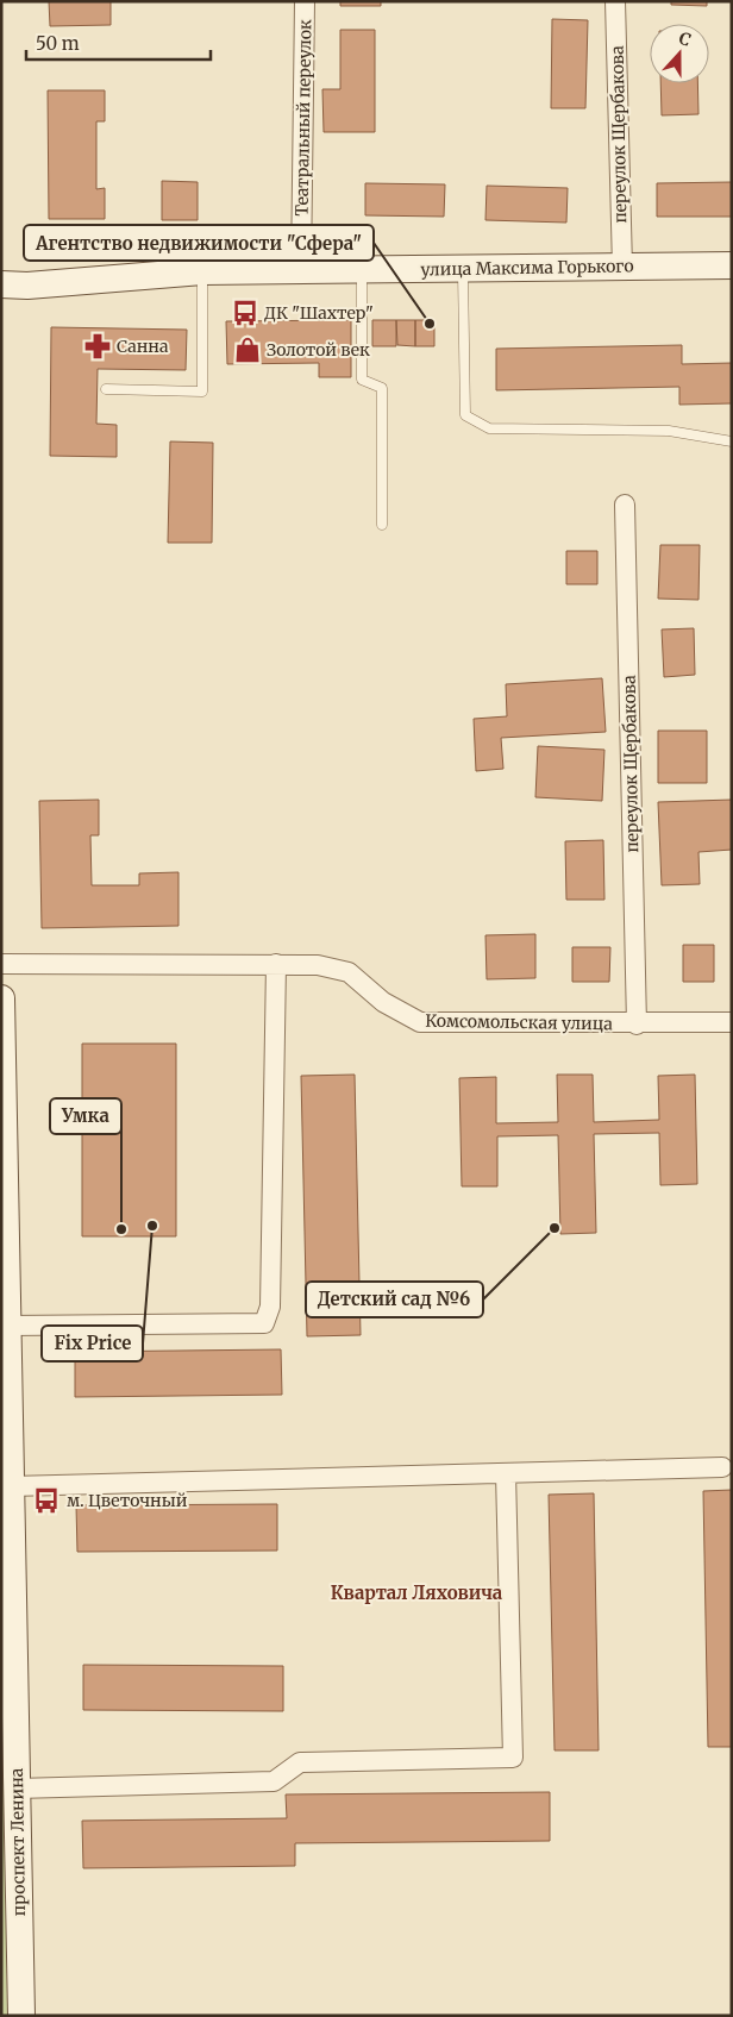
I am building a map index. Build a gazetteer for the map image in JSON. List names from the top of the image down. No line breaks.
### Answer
{"streets":{"street":["Театральный переулок","переулок Щербакова","улица Максима Горького","Комсомольская улица","проспект Ленина"]},"crossings":[["Театральный переулок","улица Максима Горького"],["переулок Щербакова","улица Максима Горького"],["переулок Щербакова","Комсомольская улица"]],"districts":["Квартал Ляховича"],"places":{"bus stop":["ДК \"Шахтер\"","м. Цветочный"],"other":["Агентство недвижимости \"Сфера\"","Fix Price","Детский сад №6","Умка"],"pharmacy":["Санна"],"shop":["Золотой век"]},"scale_bar":"50 m","north":"top"}
